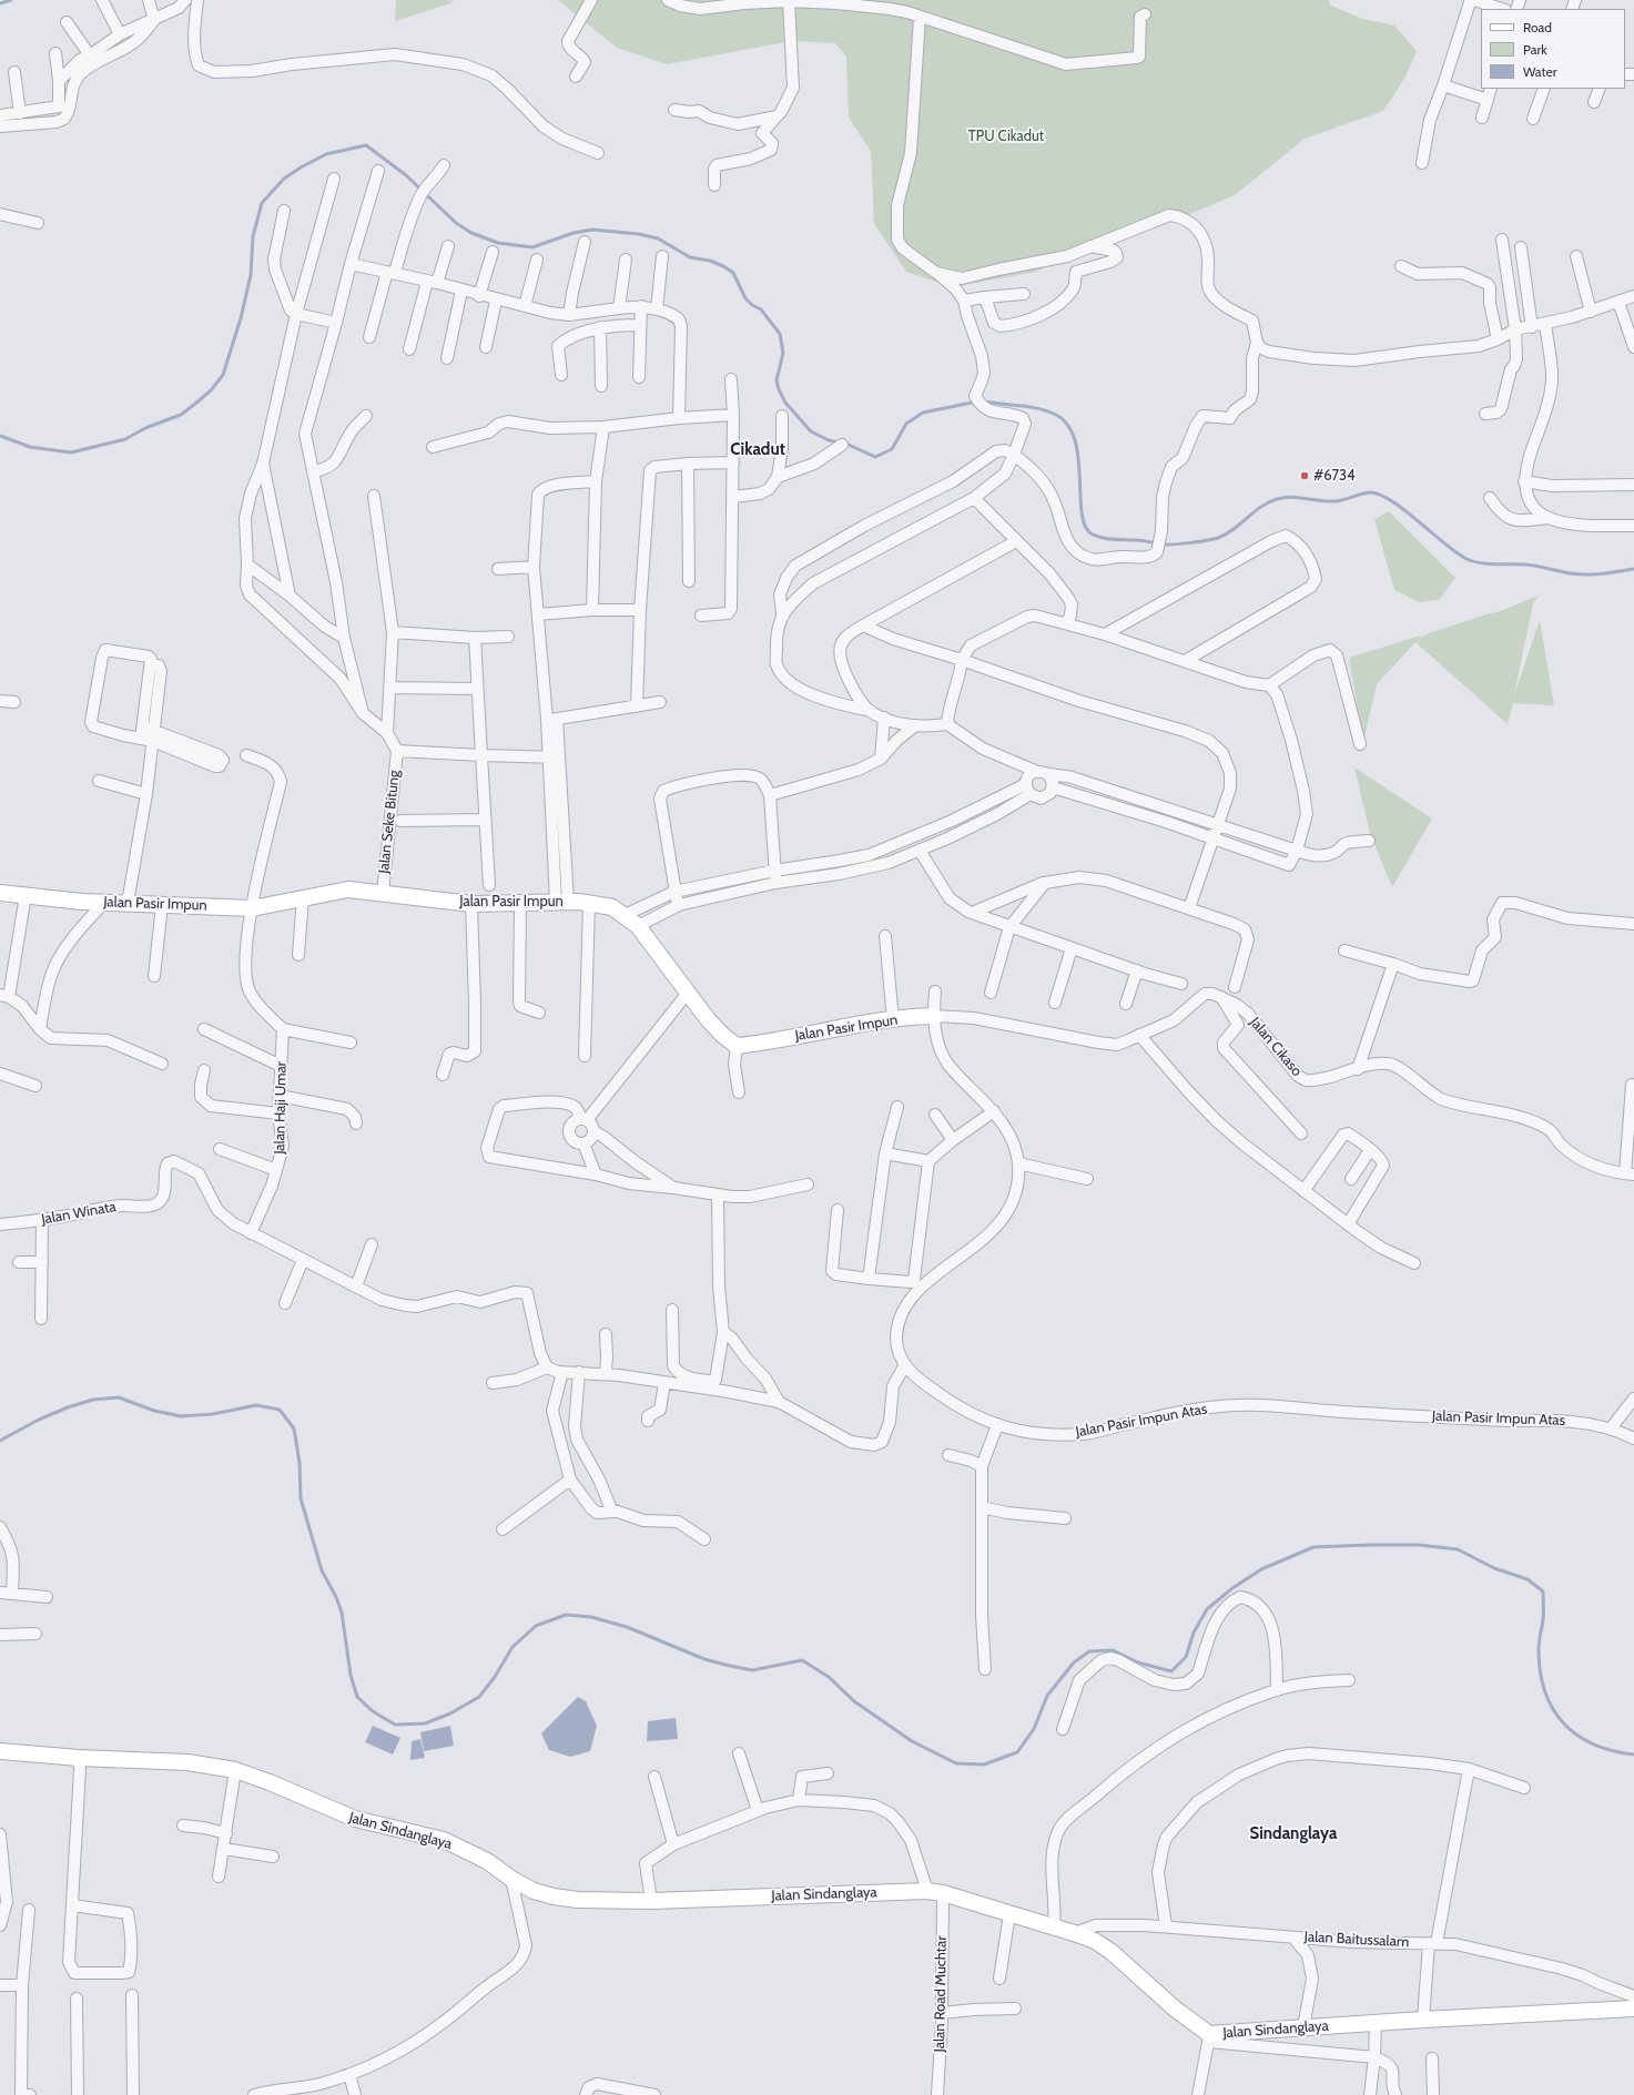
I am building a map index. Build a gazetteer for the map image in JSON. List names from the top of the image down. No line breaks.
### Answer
{"streets":{"street":["Jalan Seke Bitung","Jalan Pasir Impun","Jalan Cikaso","Jalan Haji Umar","Jalan Winata","Jalan Pasir Impun Atas","Jalan Sindanglaya","Jalan Baitussalam","Jalan Road Muchtar"]},"crossings":[["Jalan Seke Bitung","Jalan Pasir Impun"],["Jalan Haji Umar","Jalan Winata"],["Jalan Sindanglaya","Jalan Baitussalam"],["Jalan Sindanglaya","Jalan Road Muchtar"]],"districts":["Cikadut","Sindanglaya"],"parks":["TPU Cikadut"],"places":["#6734"],"legend":["Road","Park","Water"]}
